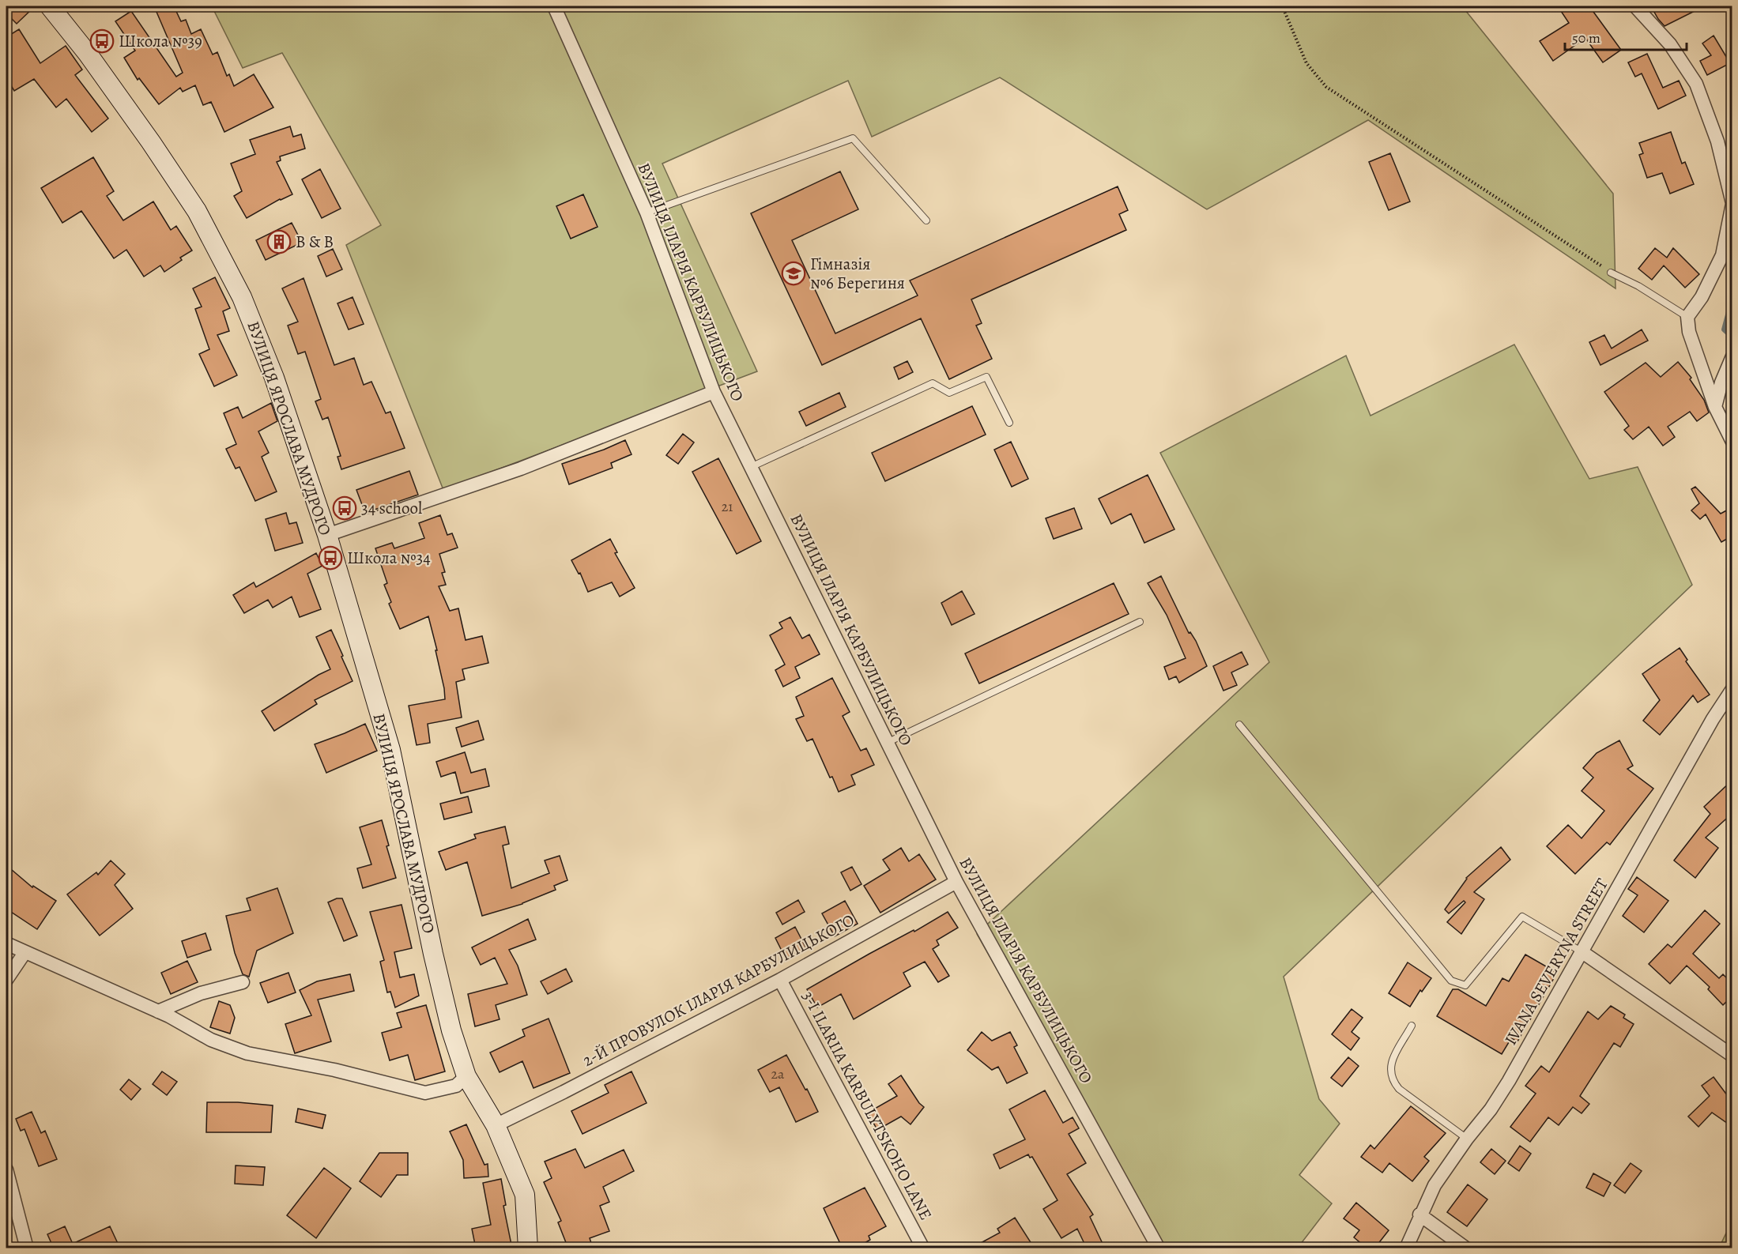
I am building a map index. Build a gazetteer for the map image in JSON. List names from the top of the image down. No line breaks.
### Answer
{"streets":{"main road":["ВУЛИЦЯ ЯРОСЛАВА МУДРОГО"],"street":["ВУЛИЦЯ ІЛАРІЯ КАРБУЛИЦЬКОГО","IVANA SEVERYNA STREET","2-Й ПРОВУЛОК ІЛАРІЯ КАРБУЛИЦЬКОГО","3-I ILARIIA KARBULYTSKOHO LANE"]},"crossings":[["ВУЛИЦЯ ІЛАРІЯ КАРБУЛИЦЬКОГО","2-Й ПРОВУЛОК ІЛАРІЯ КАРБУЛИЦЬКОГО"],["ВУЛИЦЯ ЯРОСЛАВА МУДРОГО","2-Й ПРОВУЛОК ІЛАРІЯ КАРБУЛИЦЬКОГО"],["2-Й ПРОВУЛОК ІЛАРІЯ КАРБУЛИЦЬКОГО","3-I ILARIIA KARBULYTSKOHO LANE"]],"places":{"bus stop":["Школа №39","34 school","Школа №34"],"building":["B & B"],"school or university":["Гімназія №6 Берегиня"]},"house_numbers":["21","2а"],"scale_bar":"50 m"}
